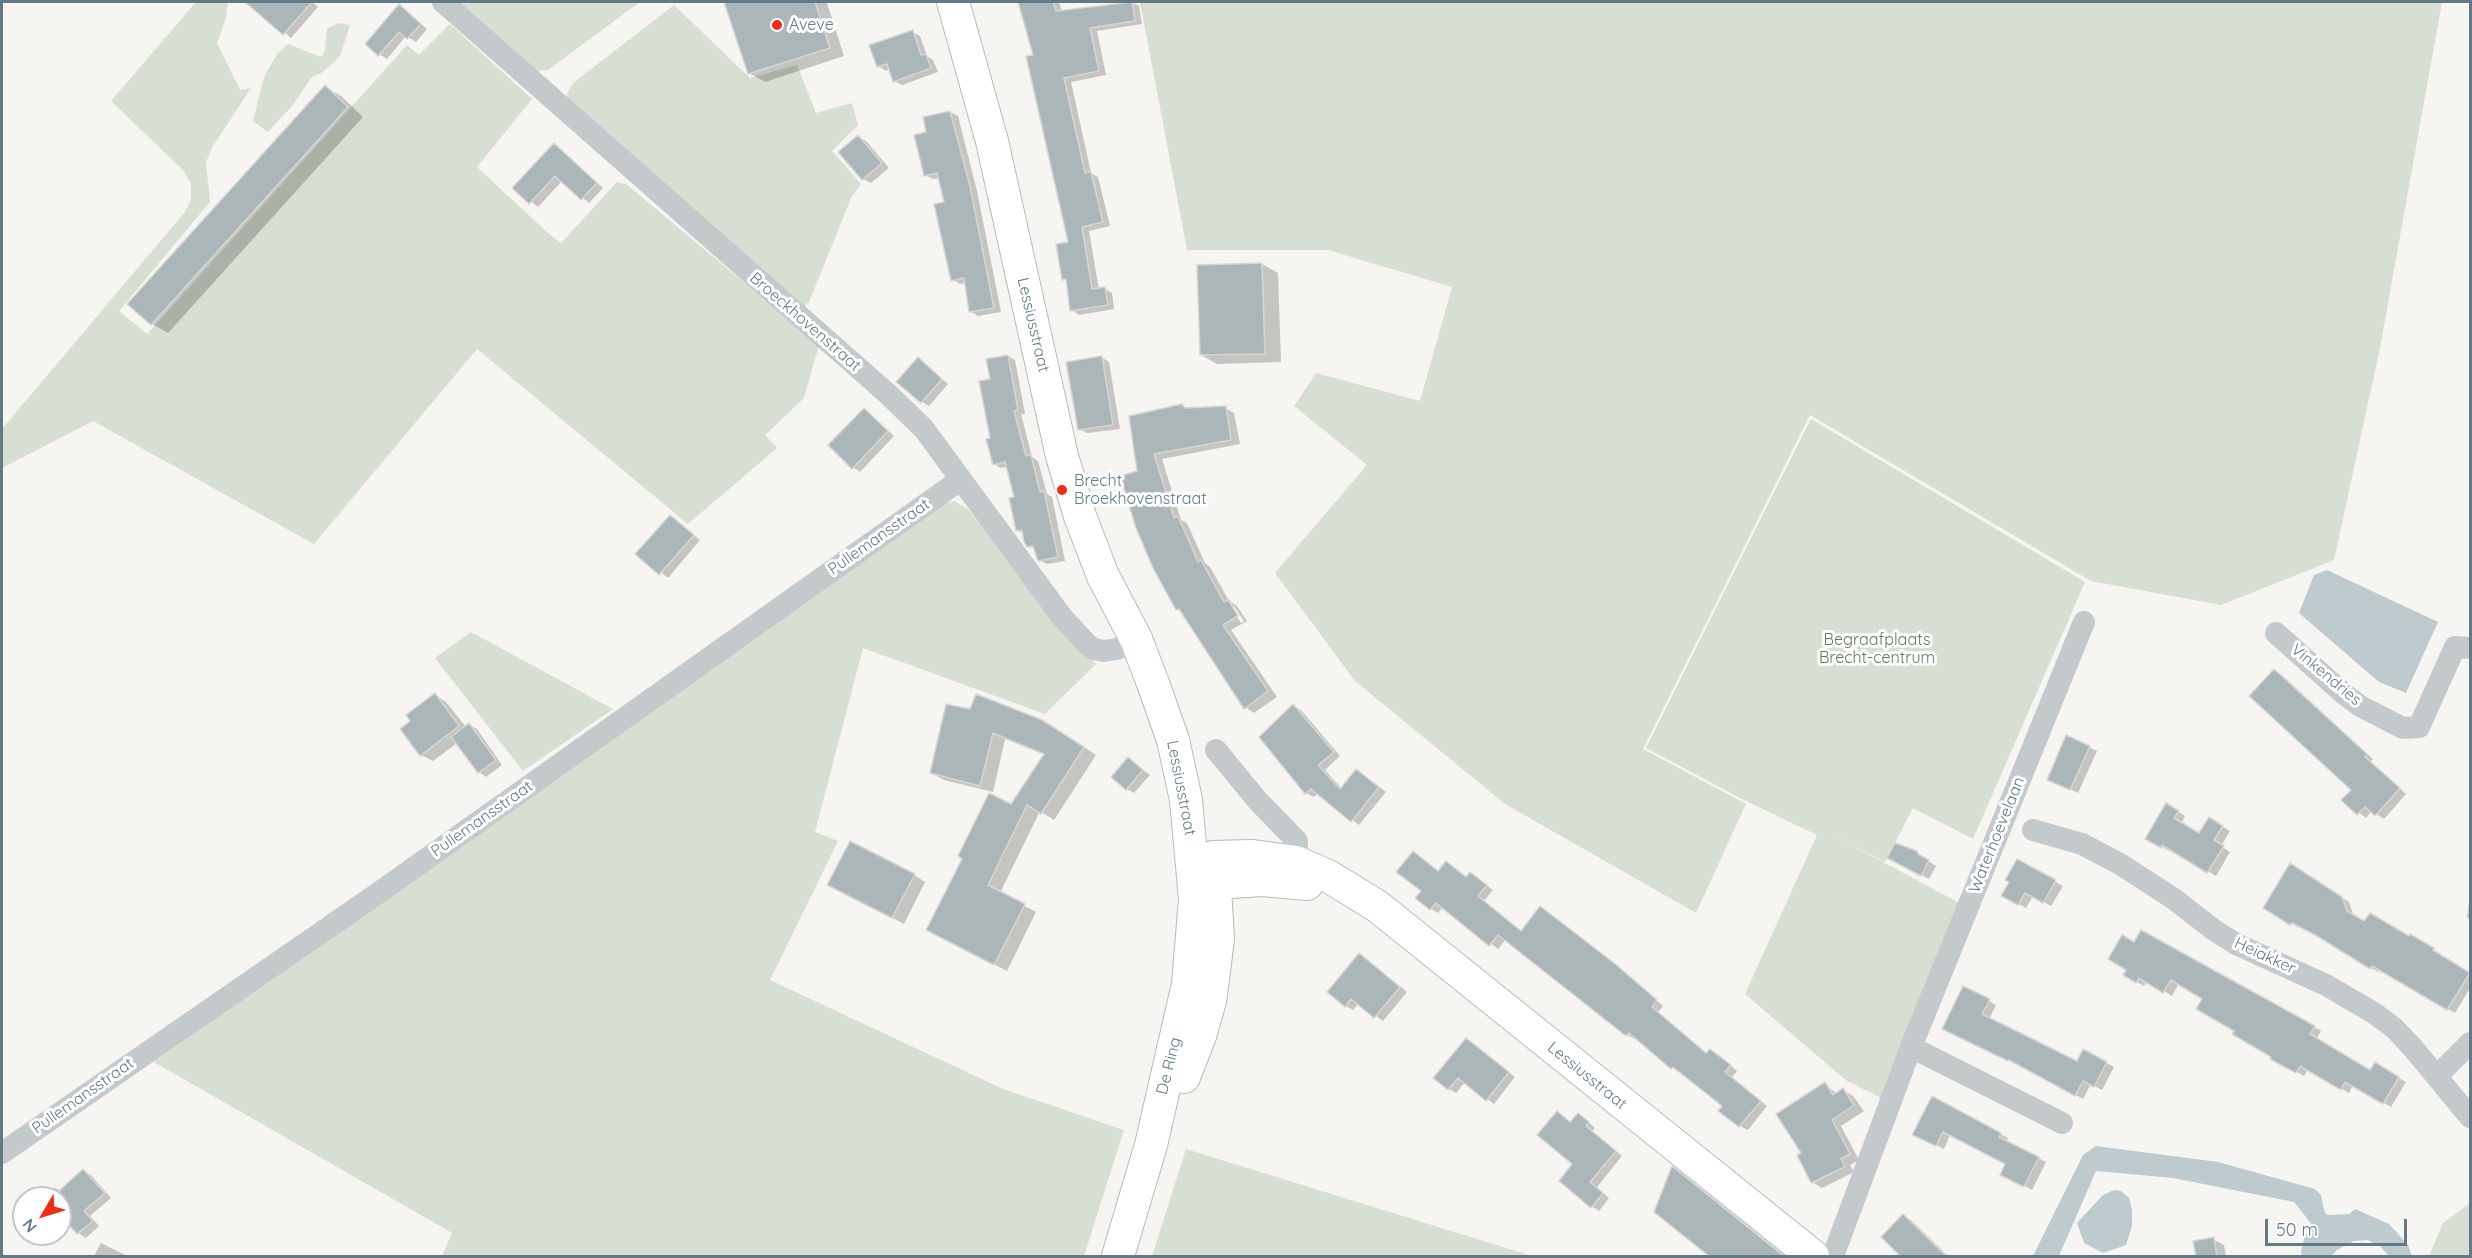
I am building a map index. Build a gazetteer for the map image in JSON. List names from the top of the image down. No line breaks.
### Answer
{"streets":{"main road":["Lessiusstraat","De Ring"],"street":["Broeckhovenstraat","Pullemansstraat","Vinkendries","Waterhoevelaan","Heiakker"]},"crossings":[["Broeckhovenstraat","Lessiusstraat"],["Broeckhovenstraat","Pullemansstraat"],["Lessiusstraat","De Ring"]],"parks":["Begraafplaats Brecht-centrum"],"places":["Aveve","Brecht Broekhovenstraat"],"scale_bar":"50 m","north":"bottom left"}
